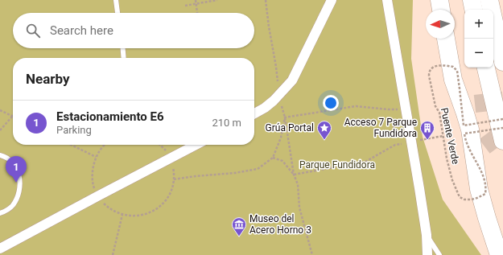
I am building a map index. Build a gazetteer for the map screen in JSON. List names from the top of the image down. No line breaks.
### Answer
{"streets":{"path":["Puente Verde"]},"parks":["Parque Fundidora"],"places":{"place":["Grúa Portal"],"building":["Acceso 7 Parque Fundidora"],"museum":["Museo del Acero Horno 3"]},"north":"left","page":{"map_buttons":["+","−"],"search":"Search here","heading":"Nearby","list":[{"mark":"1","name":"Estacionamiento E6","note":"Parking","value":"210 m"}],"pins":"1"}}
